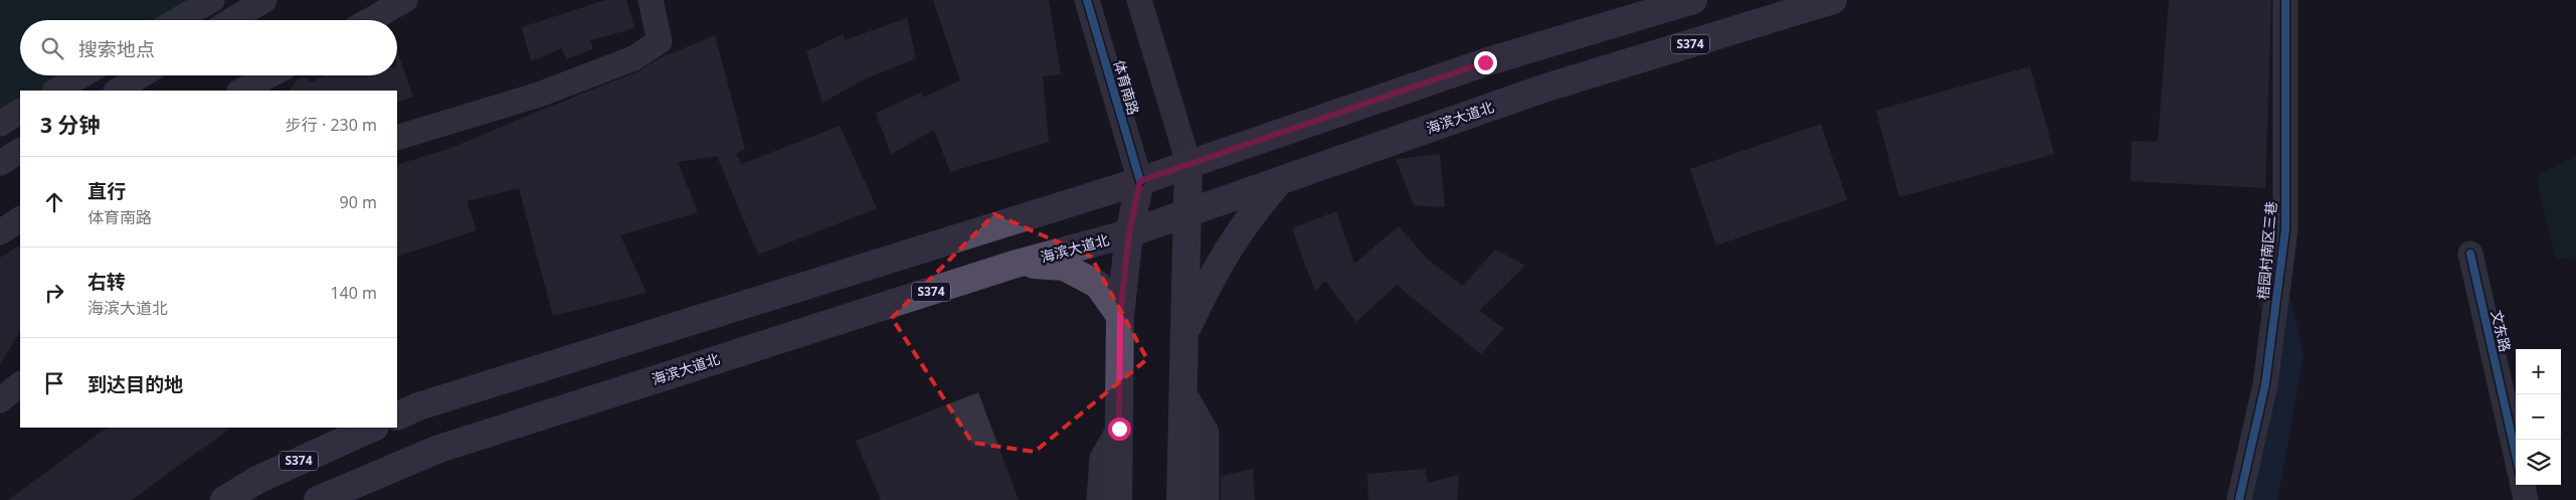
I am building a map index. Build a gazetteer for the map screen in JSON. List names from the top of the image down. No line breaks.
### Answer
{"streets":{"main road":["S374","体育南路","海滨大道北"],"street":["梧园村南区三巷","文东路"]},"crossings":[["体育南路","海滨大道北"]],"page":{"search":"搜索地点","heading":["3 分钟","步行 · 230 m"],"list":[["直行","体育南路","90 m"],["右转","海滨大道北","140 m"],"到达目的地"],"map_buttons":["+","−"]}}
